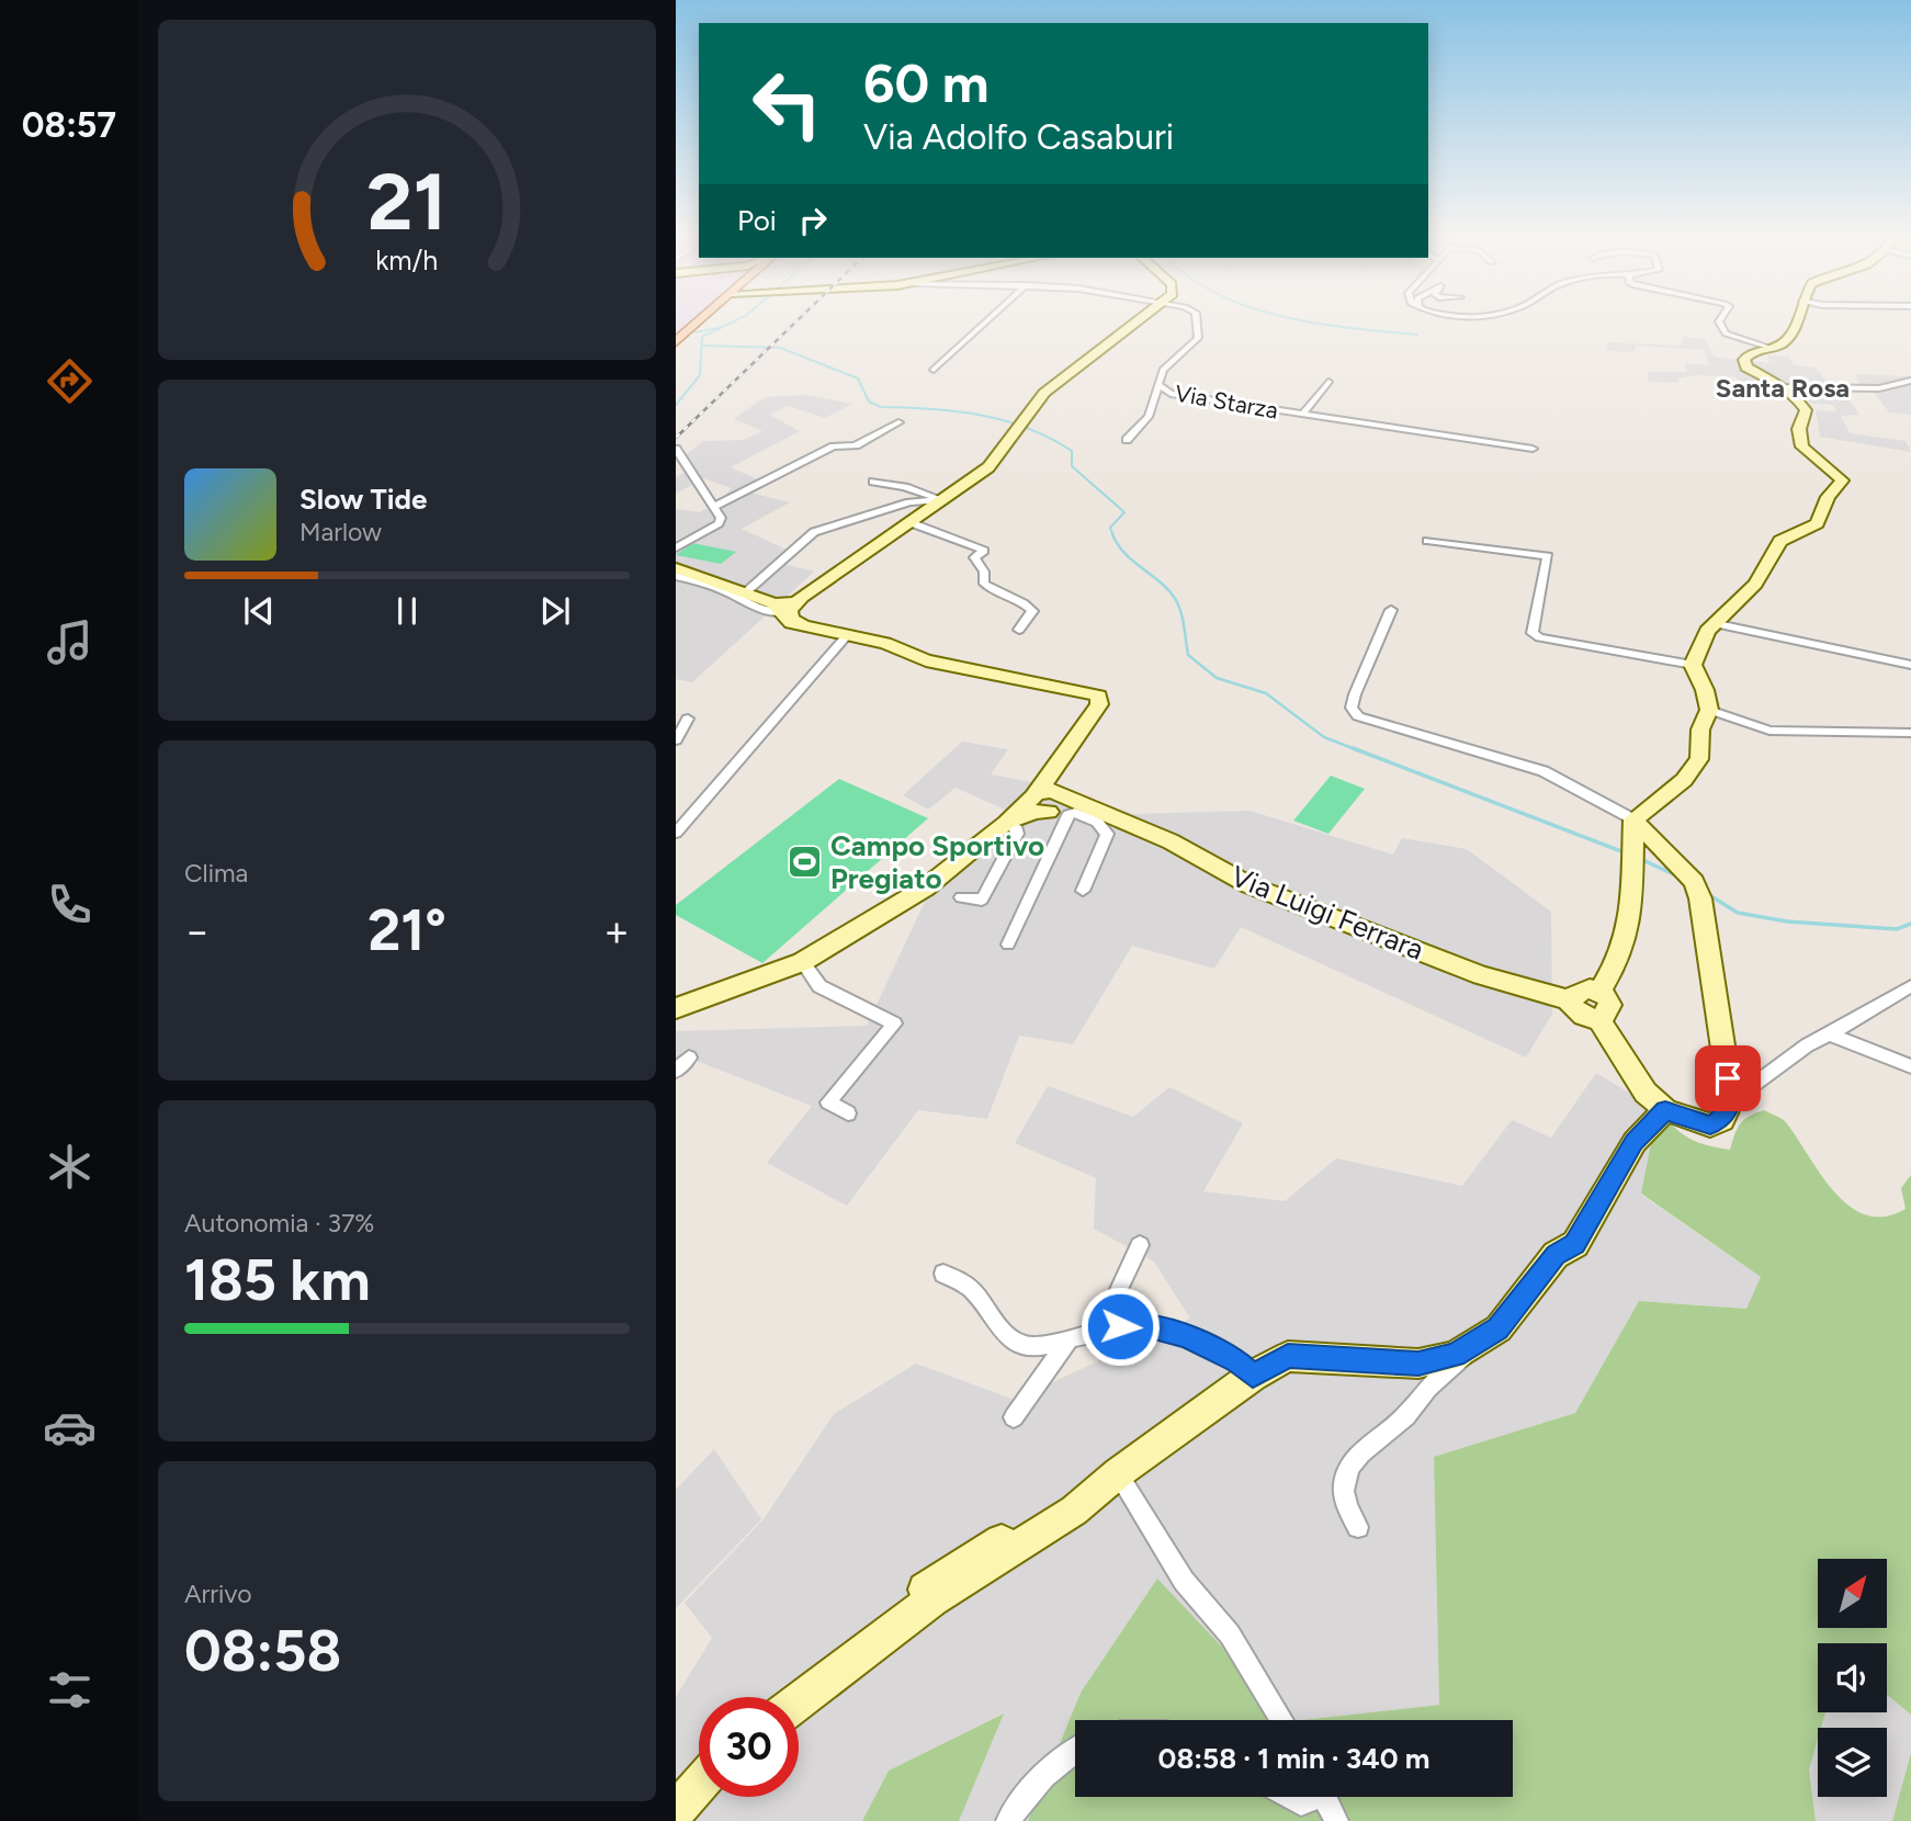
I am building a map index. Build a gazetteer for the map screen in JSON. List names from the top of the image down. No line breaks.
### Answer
{"streets":{"street":["Via Starza","Via Luigi Ferrara"]},"districts":["Santa Rosa"],"places":{"sports":["Campo Sportivo Pregiato"]},"north":"top right","page":{"tabs":"08:57","turn":["60 m","Via Adolfo Casaburi"],"then":"Poi","song":["Slow Tide","Marlow"],"tile":["Clima",["Autonomia · 37%","185 km"],["Arrivo","08:58"]],"heat":["−","21°","+"],"limit":"30","trip":"08:58 · 1 min · 340 m","gauge":["21","km/h"]}}
